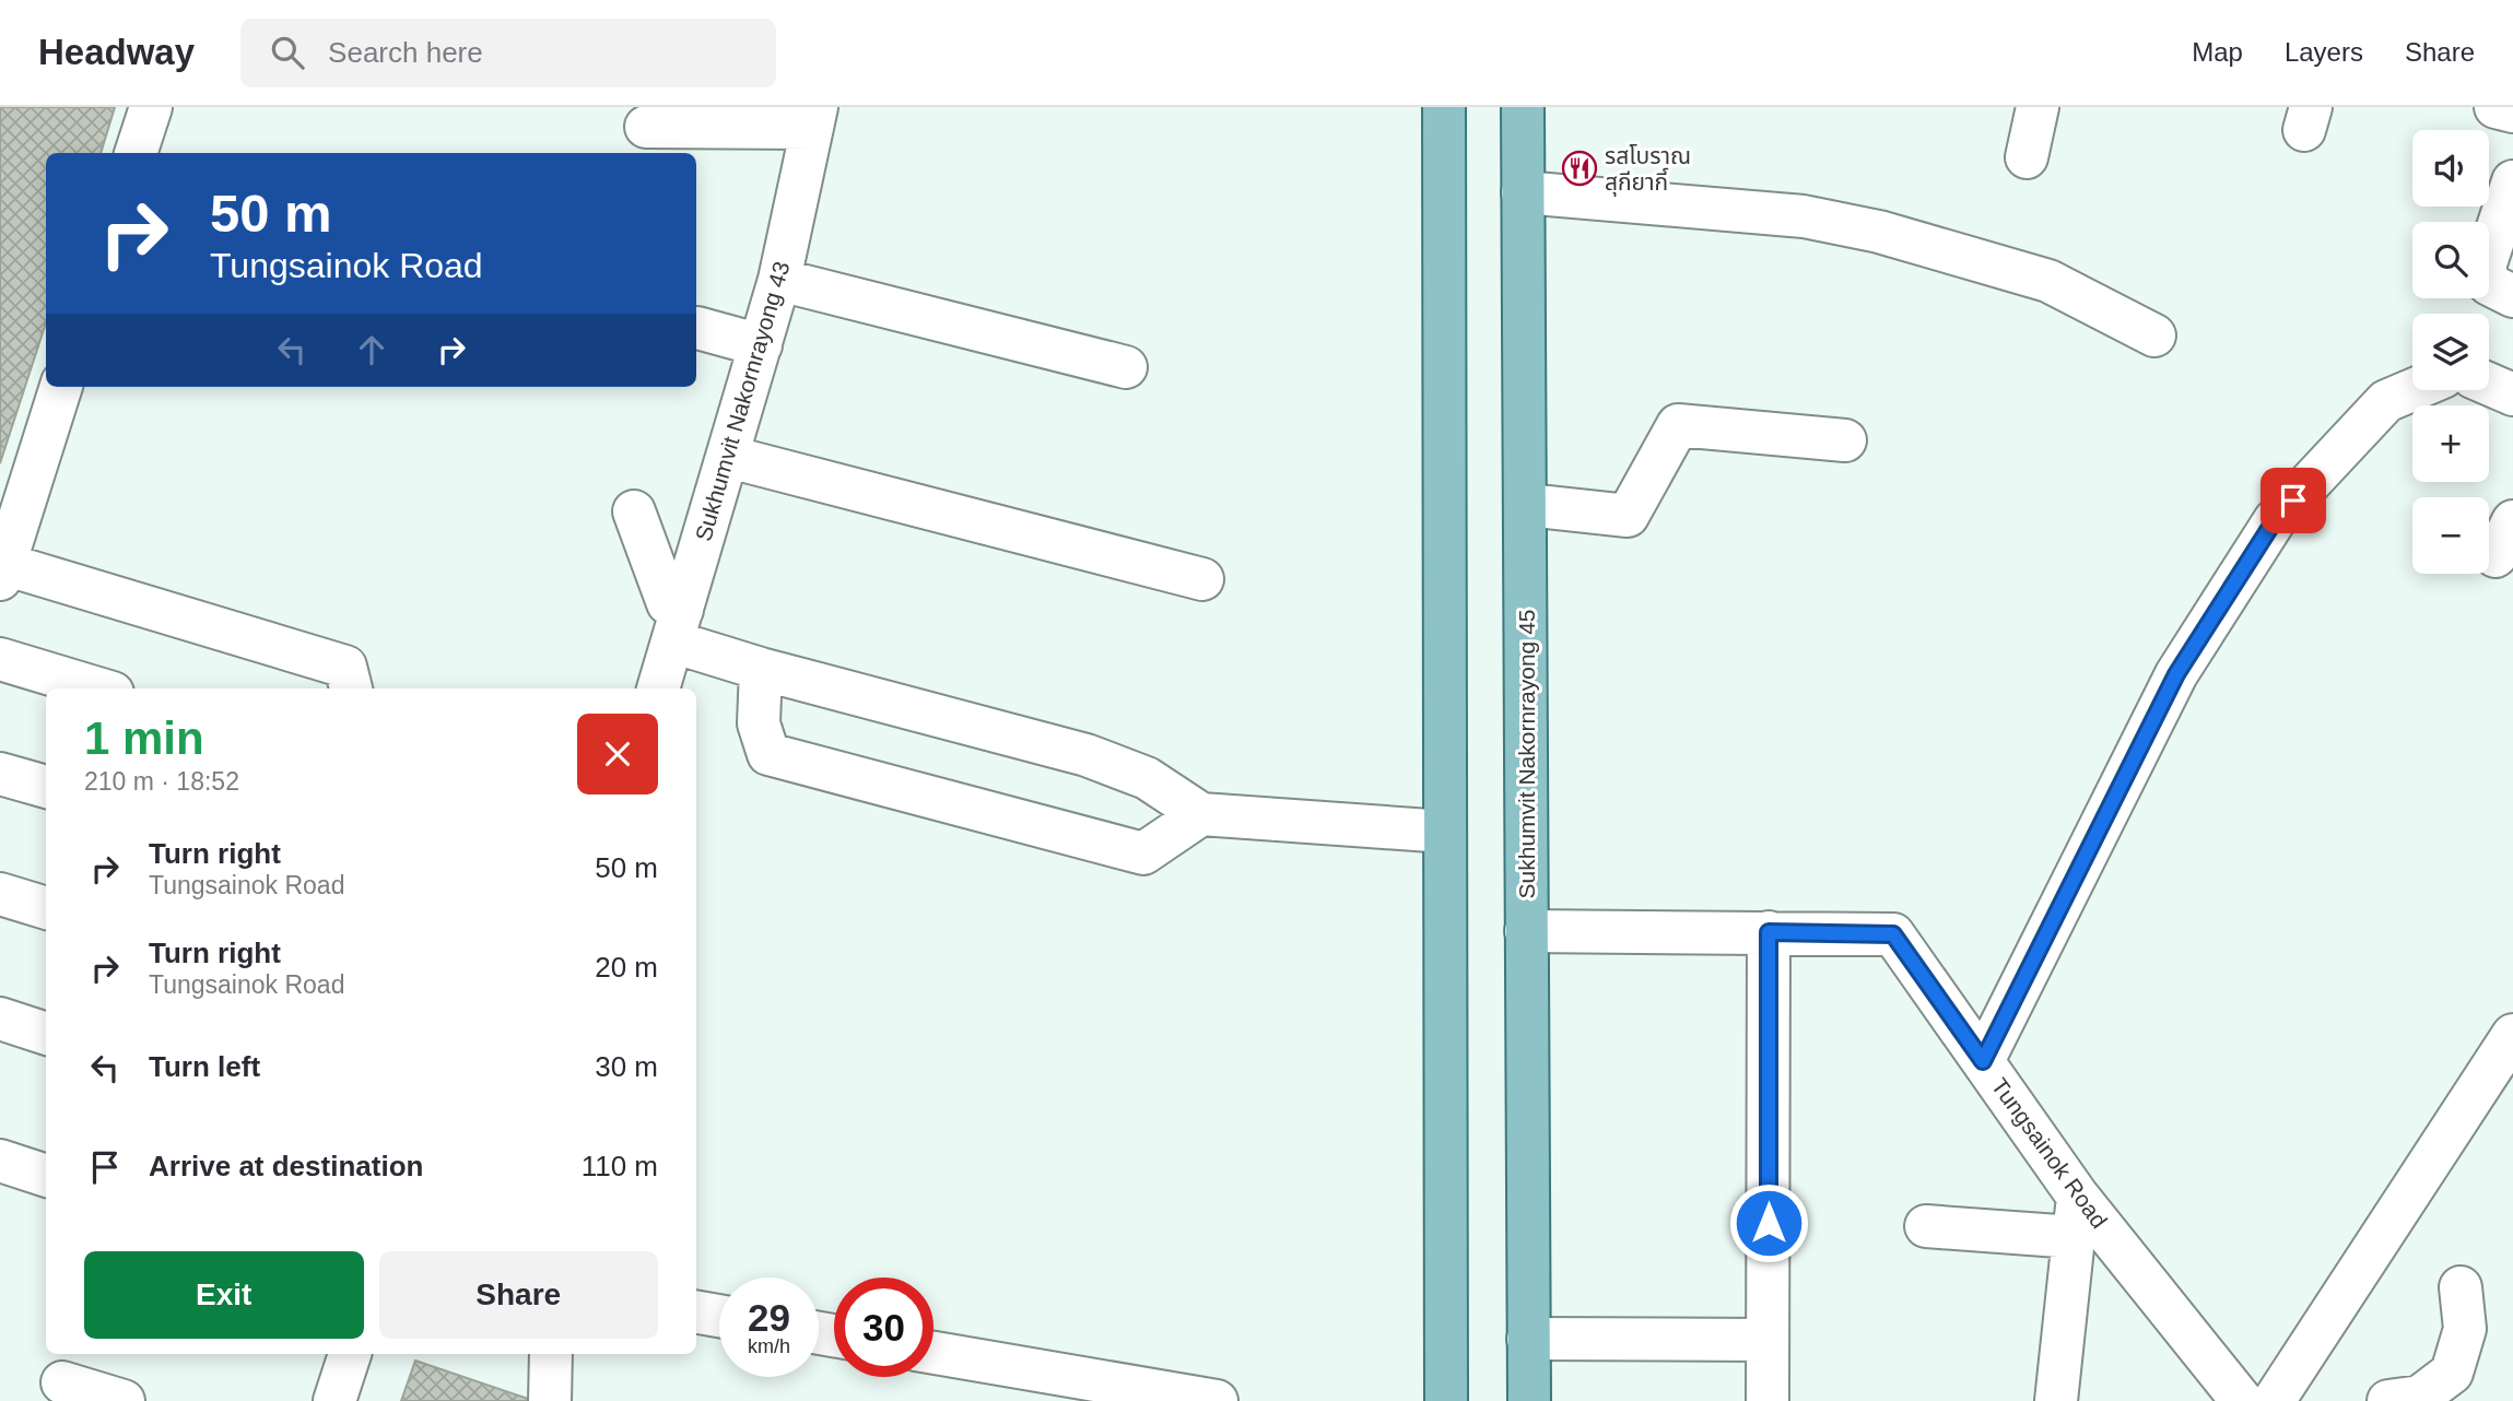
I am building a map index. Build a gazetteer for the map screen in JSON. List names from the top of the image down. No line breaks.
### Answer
{"streets":{"main road":["Sukhumvit Nakornrayong 45"],"street":["Sukhumvit Nakornrayong 43","Tungsainok Road"]},"crossings":[["Sukhumvit Nakornrayong 45","Tungsainok Road"]],"places":{"restaurant":["รสโบราณ สุกียากี์"]},"page":{"header":"Headway","search":"Search here","nav":["Map","Layers","Share"],"map_buttons":["+","−"],"turn":["50 m","Tungsainok Road"],"heading":["1 min","210 m · 18:52"],"list":[{"name":"Turn right","note":"Tungsainok Road","value":"50 m"},{"name":"Turn right","note":"Tungsainok Road","value":"20 m"},{"name":"Turn left","value":"30 m"},{"name":"Arrive at destination","value":"110 m"}],"buttons":["Exit","Share"],"speed":"29 km/h","limit":"30"}}
